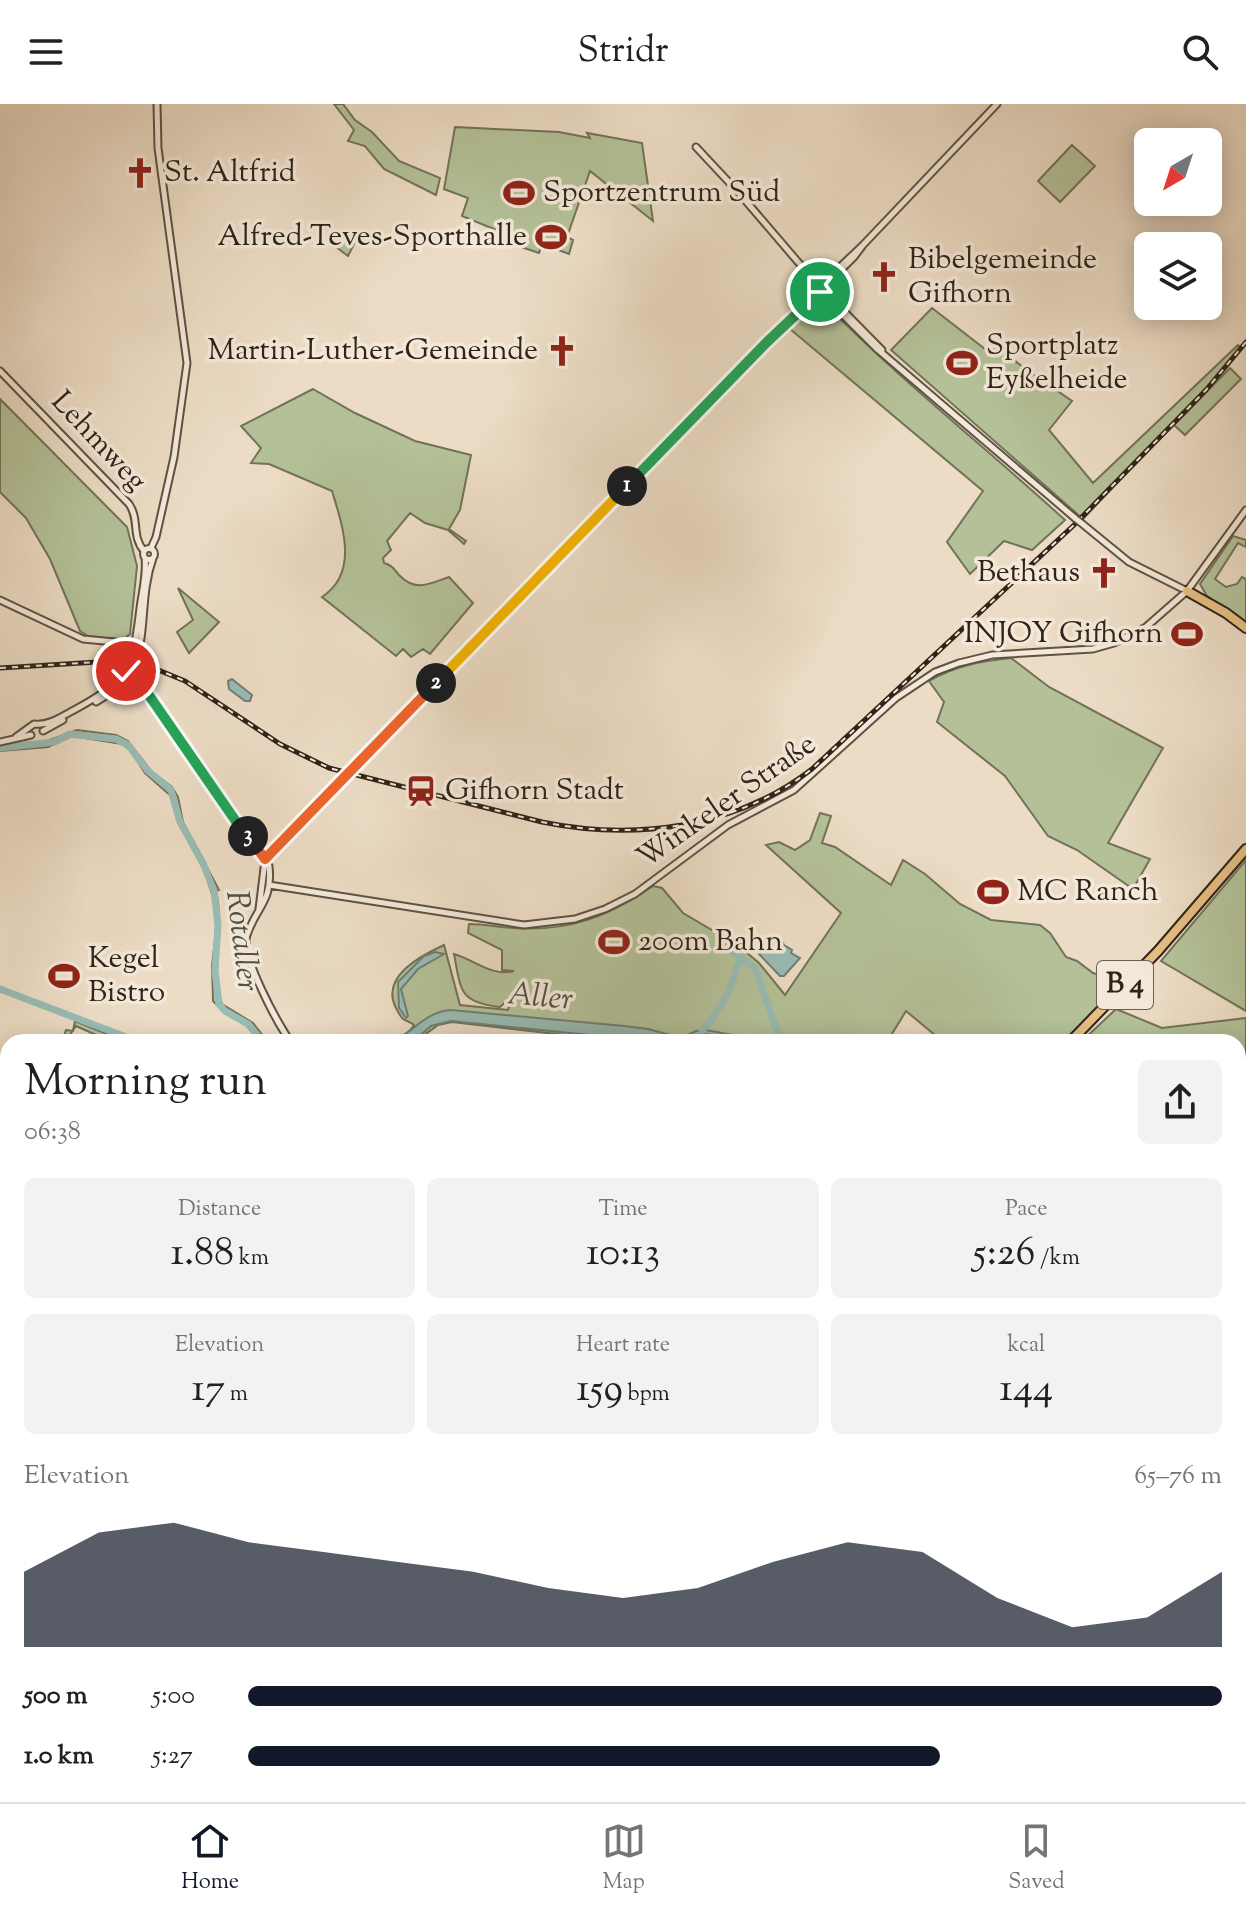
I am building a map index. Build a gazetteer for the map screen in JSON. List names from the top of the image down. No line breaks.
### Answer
{"streets":{"highway":["B 4"],"street":["Lehmweg","Winkeler Straße"]},"water":["Rotaller","Aller"],"places":{"church":["St. Altfrid","Bibelgemeinde Gifhorn","Martin-Luther-Gemeinde","Bethaus"],"sports":["Sportzentrum Süd","Alfred-Teves-Sporthalle","Sportplatz Eyßelheide","INJOY Gifhorn","MC Ranch","200m Bahn","Kegel Bistro"],"station":["Gifhorn Stadt"]},"north":"bottom left","page":{"header":"Stridr","pins":["1","2","3"],"heading":["Morning run","06:38"],"stats":[["Distance","1.88 km"],["Time","10:13"],["Pace","5:26 /km"],["Elevation","17 m"],["Heart rate","159 bpm"],["kcal","144"]],"chart":["Elevation","65–76 m"],"list":[{"name":"500 m","note":"5:00"},{"name":"1.0 km","note":"5:27"}],"tabs":["Home","Map","Saved"]}}
